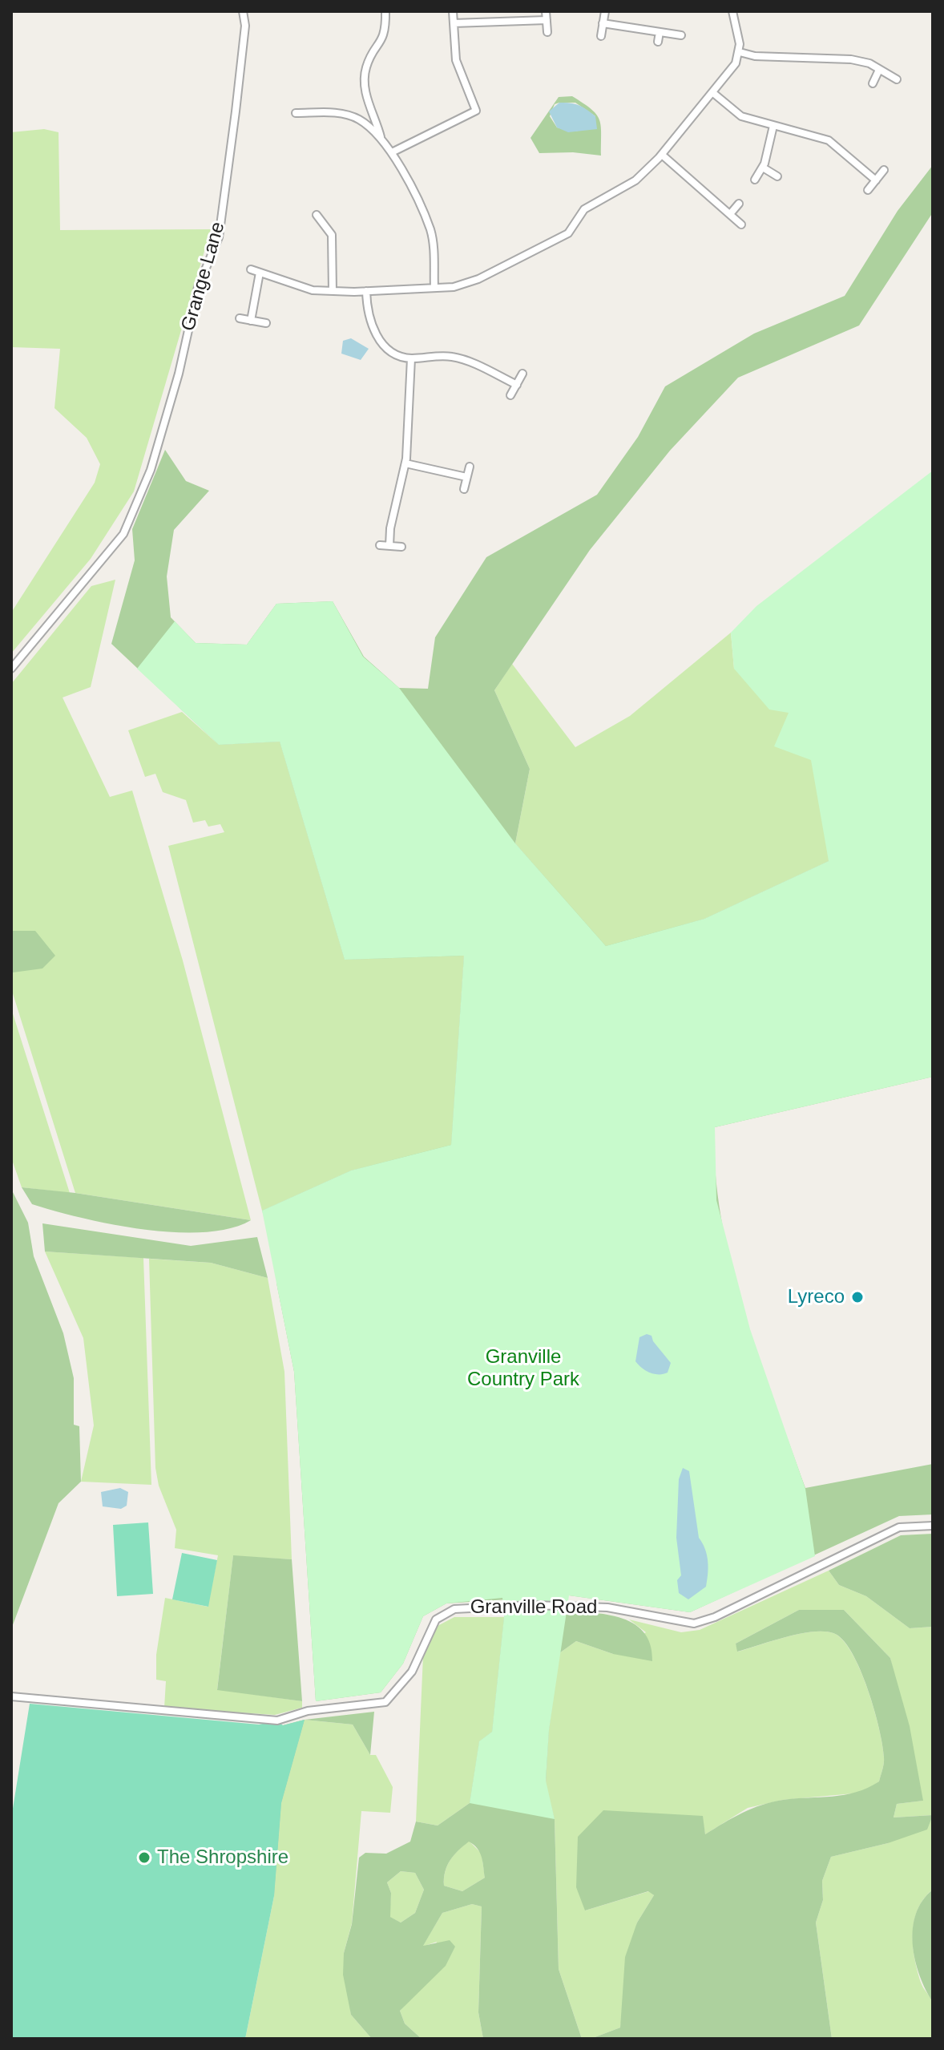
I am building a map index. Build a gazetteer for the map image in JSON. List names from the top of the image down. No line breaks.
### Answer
{"streets":{"street":["Grange Lane","Granville Road"]},"parks":["Granville Country Park"],"places":["Lyreco","The Shropshire"]}
